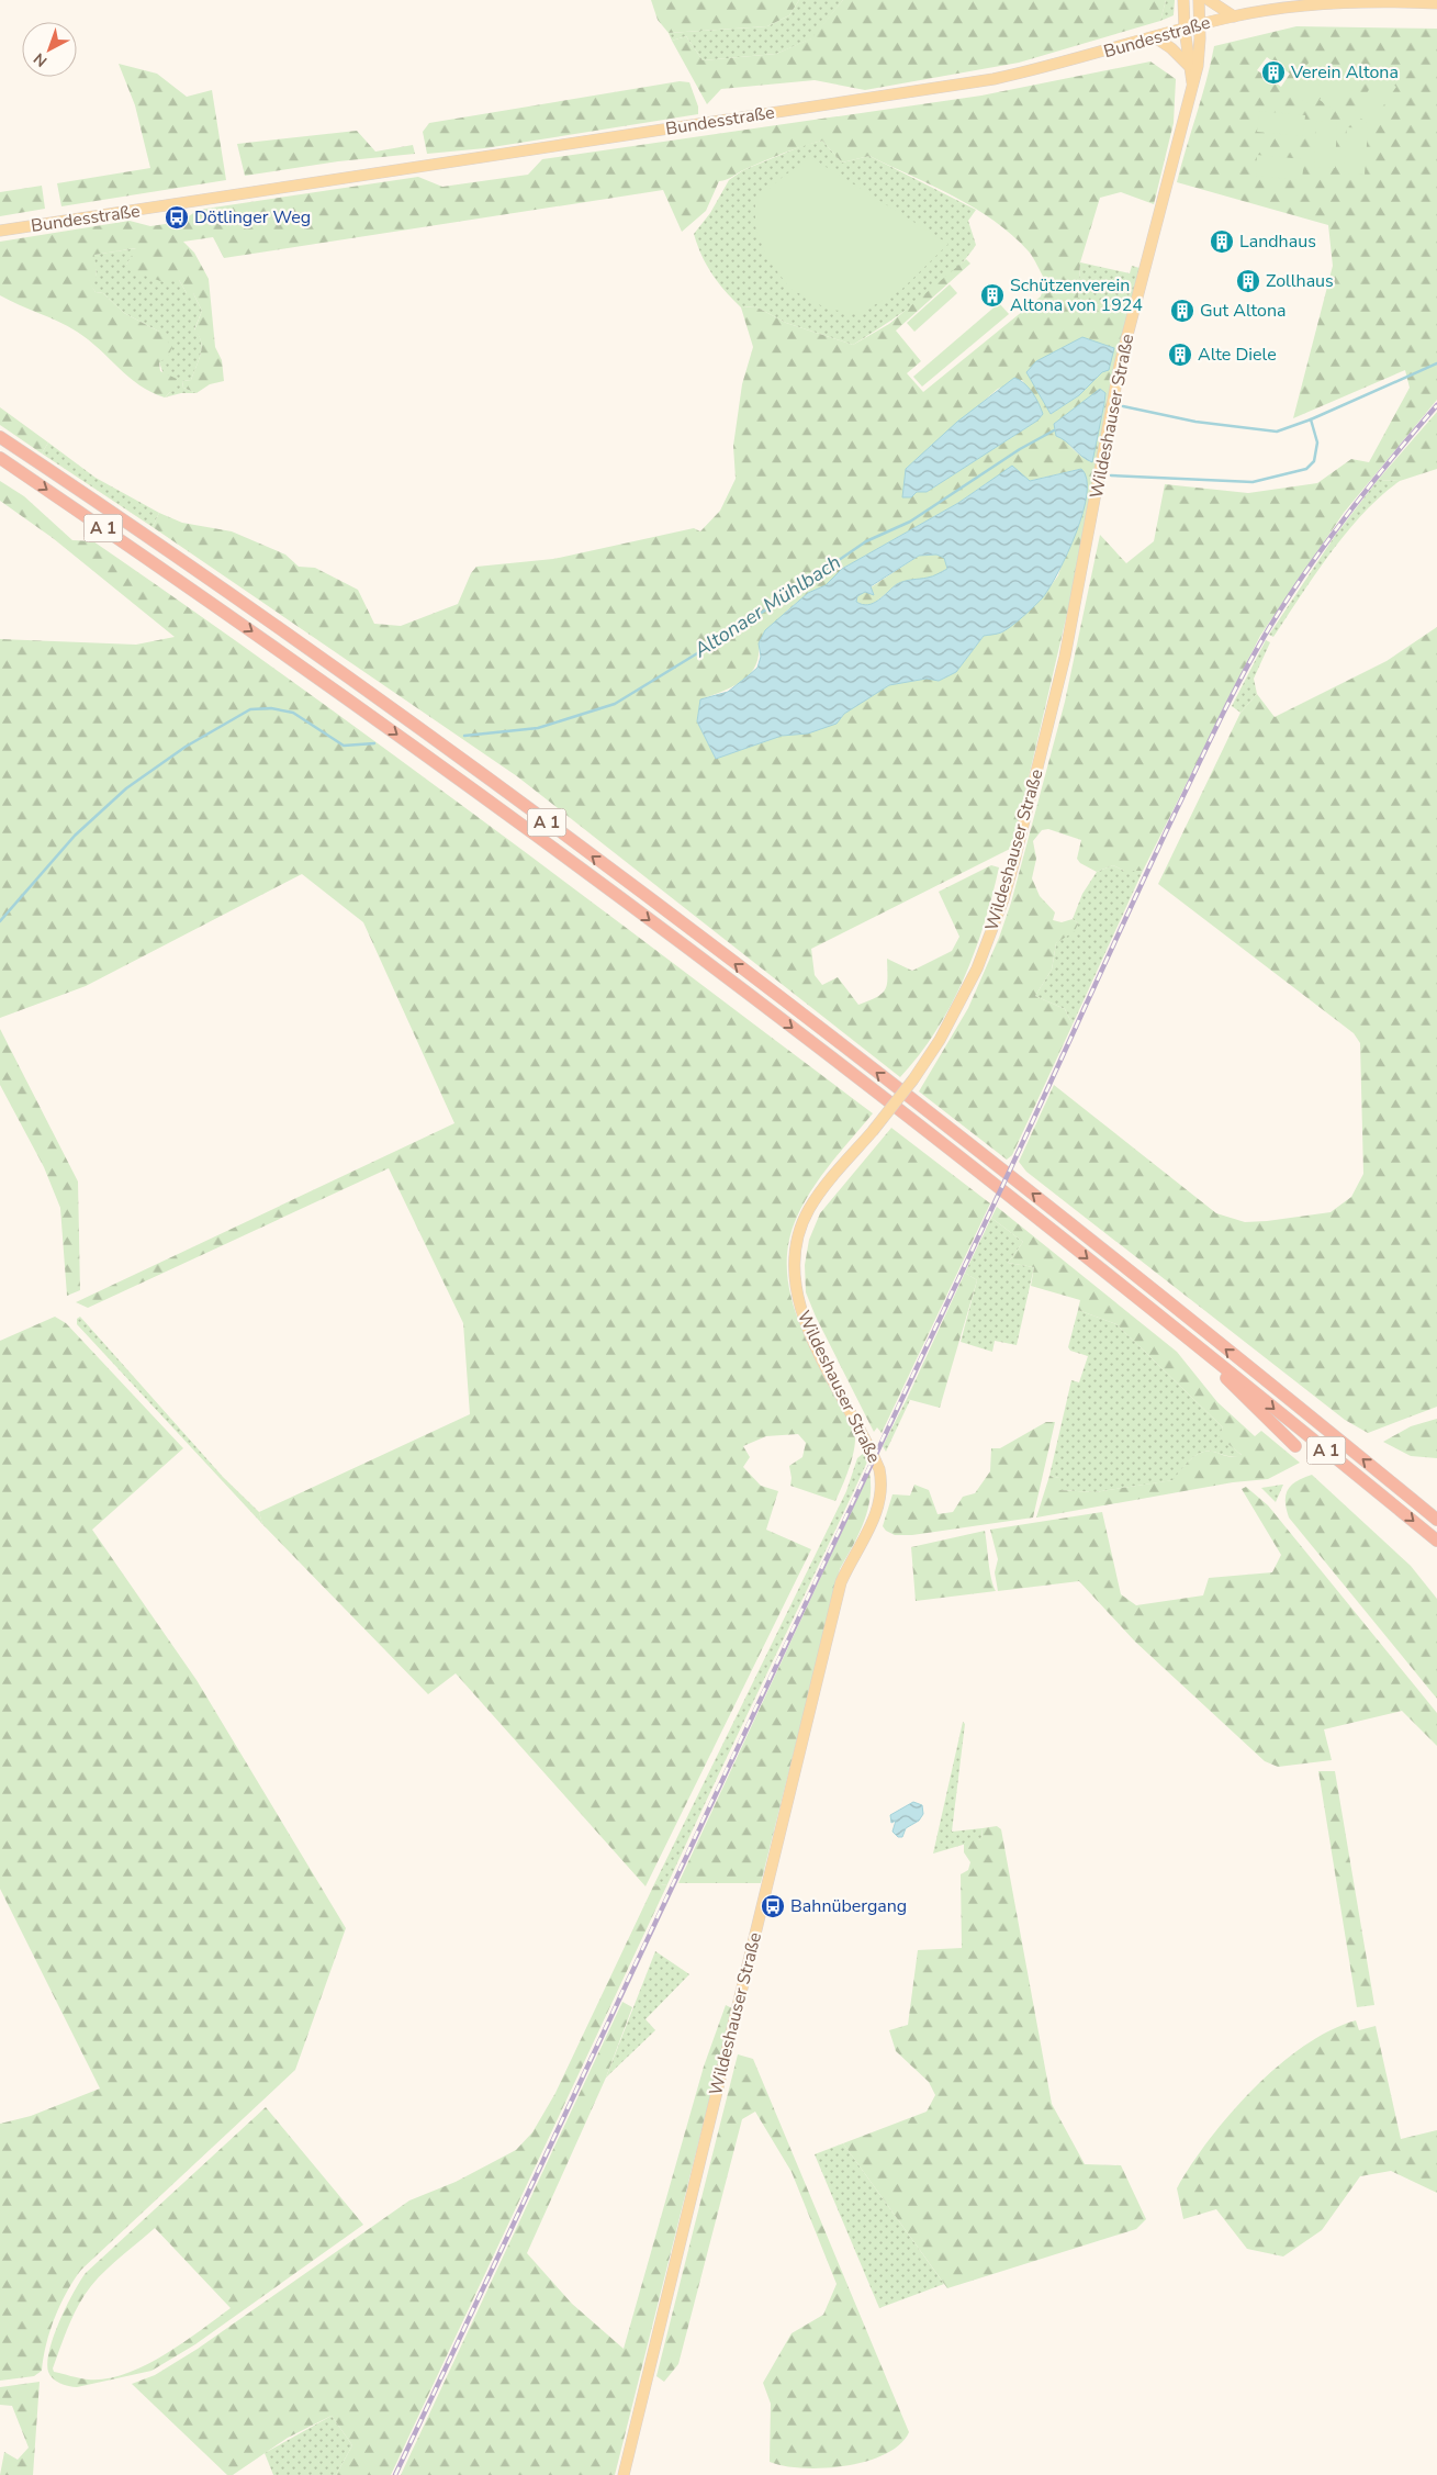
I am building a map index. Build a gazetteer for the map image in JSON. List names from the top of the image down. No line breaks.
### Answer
{"streets":{"highway":["A 1"],"main road":["Bundesstraße","Wildeshauser Straße"]},"crossings":[["Bundesstraße","Wildeshauser Straße"]],"water":["Altonaer Mühlbach"],"places":{"building":["Verein Altona","Landhaus","Zollhaus","Schützenverein Altona von 1924","Gut Altona","Alte Diele"],"bus stop":["Dötlinger Weg","Bahnübergang"]},"north":"bottom left"}
